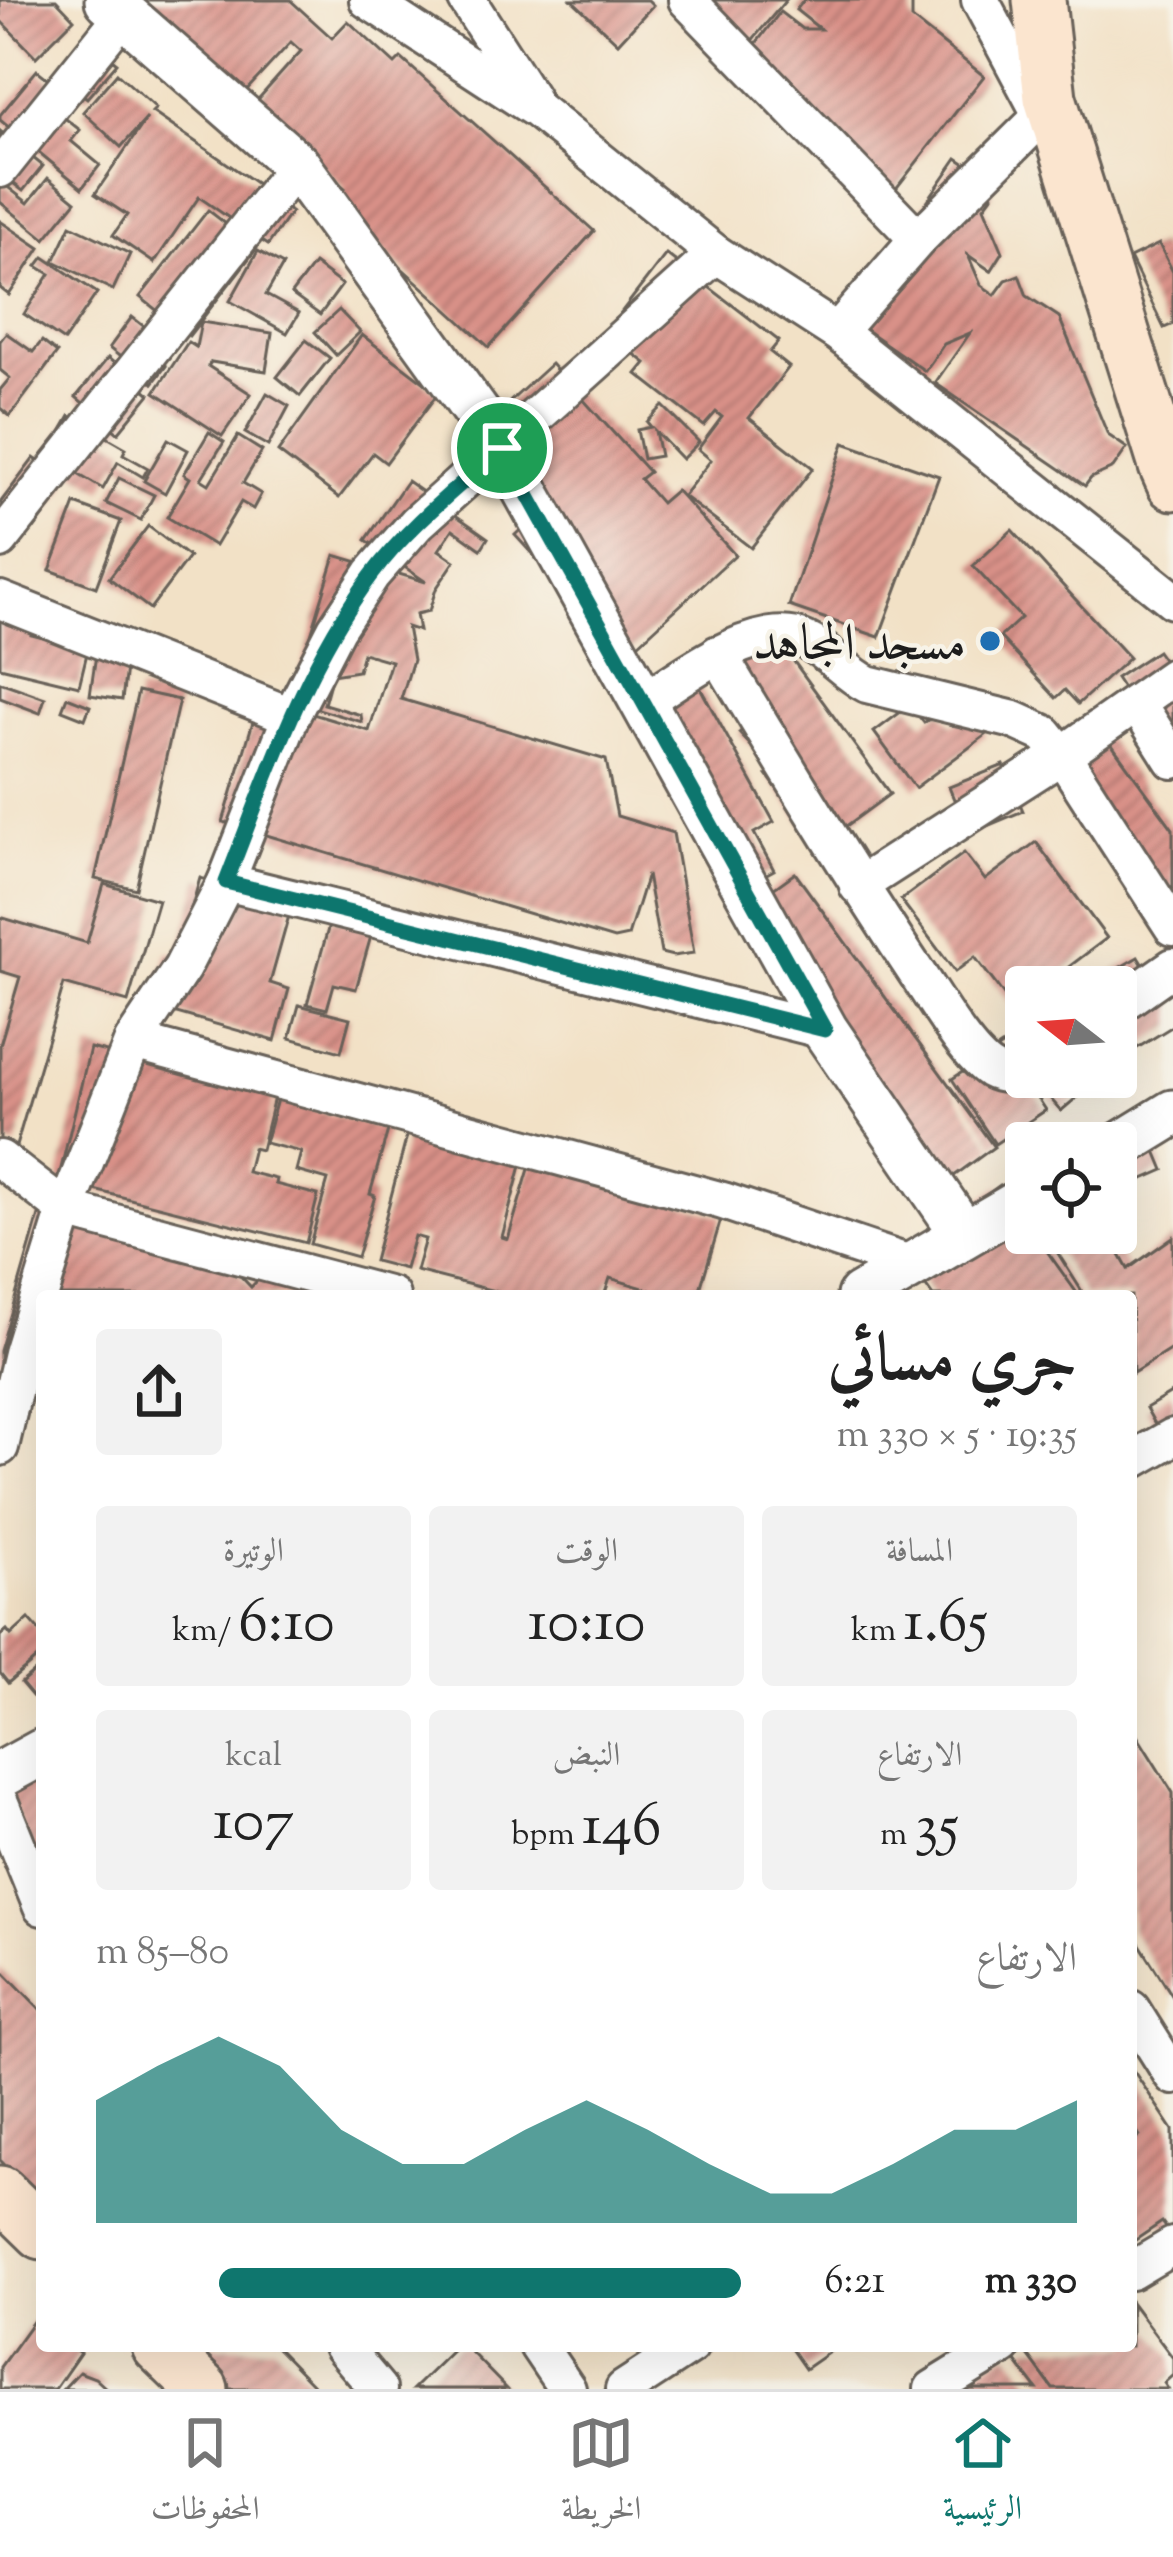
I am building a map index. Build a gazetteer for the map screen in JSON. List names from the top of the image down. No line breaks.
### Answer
{"places":["مسجد المجاهد"],"north":"left","page":{"heading":["جري مسائي","19:35 · 5 × 330 m"],"stats":[["المسافة","1.65 km"],["الوقت","10:10"],["الوتيرة","6:10 /km"],["الارتفاع","35 m"],["النبض","146 bpm"],["kcal","107"]],"chart":["الارتفاع","80–85 m"],"list":[{"name":"330 m","note":"6:21"}],"tabs":["الرئيسية","الخريطة","المحفوظات"]}}
